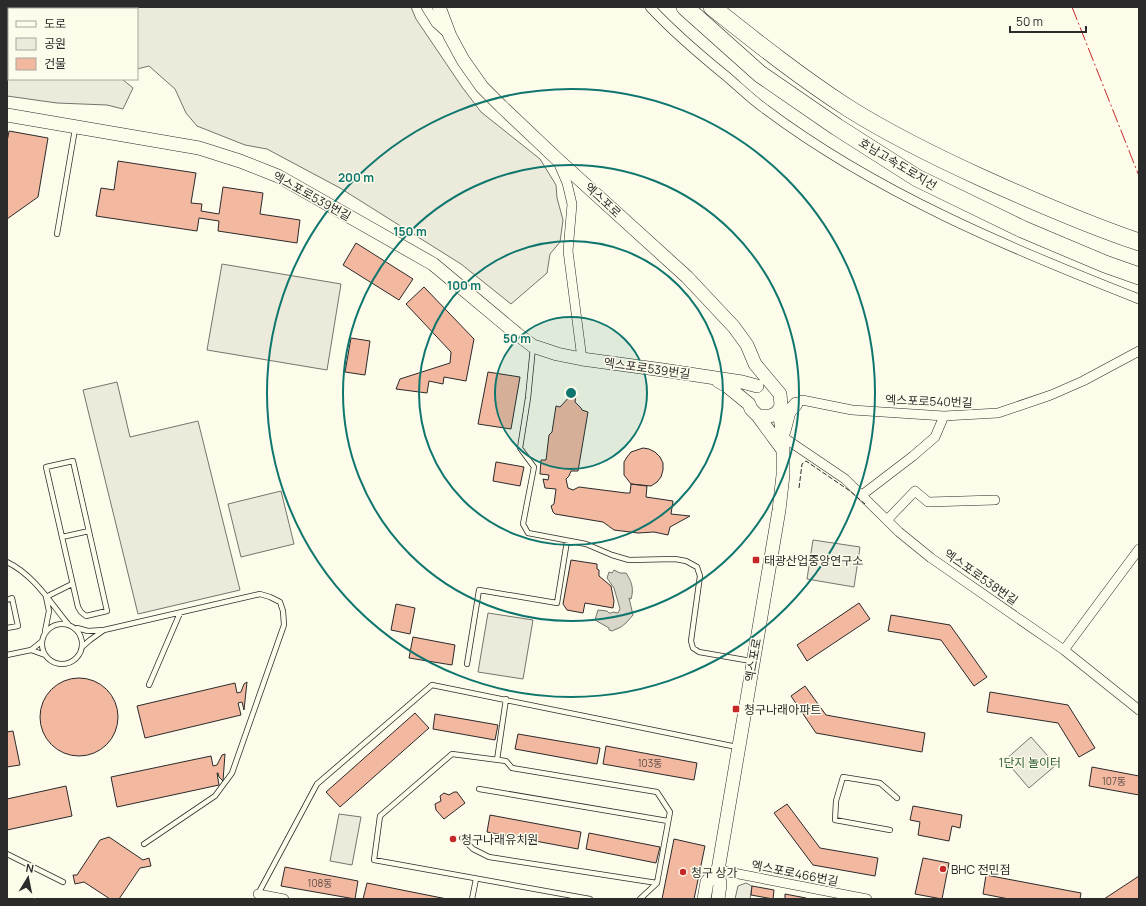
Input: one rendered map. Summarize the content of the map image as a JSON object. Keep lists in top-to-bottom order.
{
  "streets": {
    "highway": ["호남고속도로지선"],
    "main road": ["엑스포로539번길", "엑스포로"],
    "street": ["엑스포로540번길", "엑스포로538번길", "엑스포로466번길"]
  },
  "crossings": [
    ["엑스포로", "엑스포로538번길"],
    ["엑스포로", "엑스포로466번길"]
  ],
  "parks": ["1단지 놀이터"],
  "places": {
    "transit": ["태광산업중앙연구소", "청구나래아파트"],
    "other": ["청구나래유치원", "BHC 전민점", "청구 상가"]
  },
  "house_numbers": ["103동", "107동", "108동"],
  "legend": ["도로", "공원", "건물"],
  "scale_bar": "50 m",
  "north": "top",
  "rings": [
    "200 m",
    "150 m",
    "100 m",
    "50 m"
  ]
}
